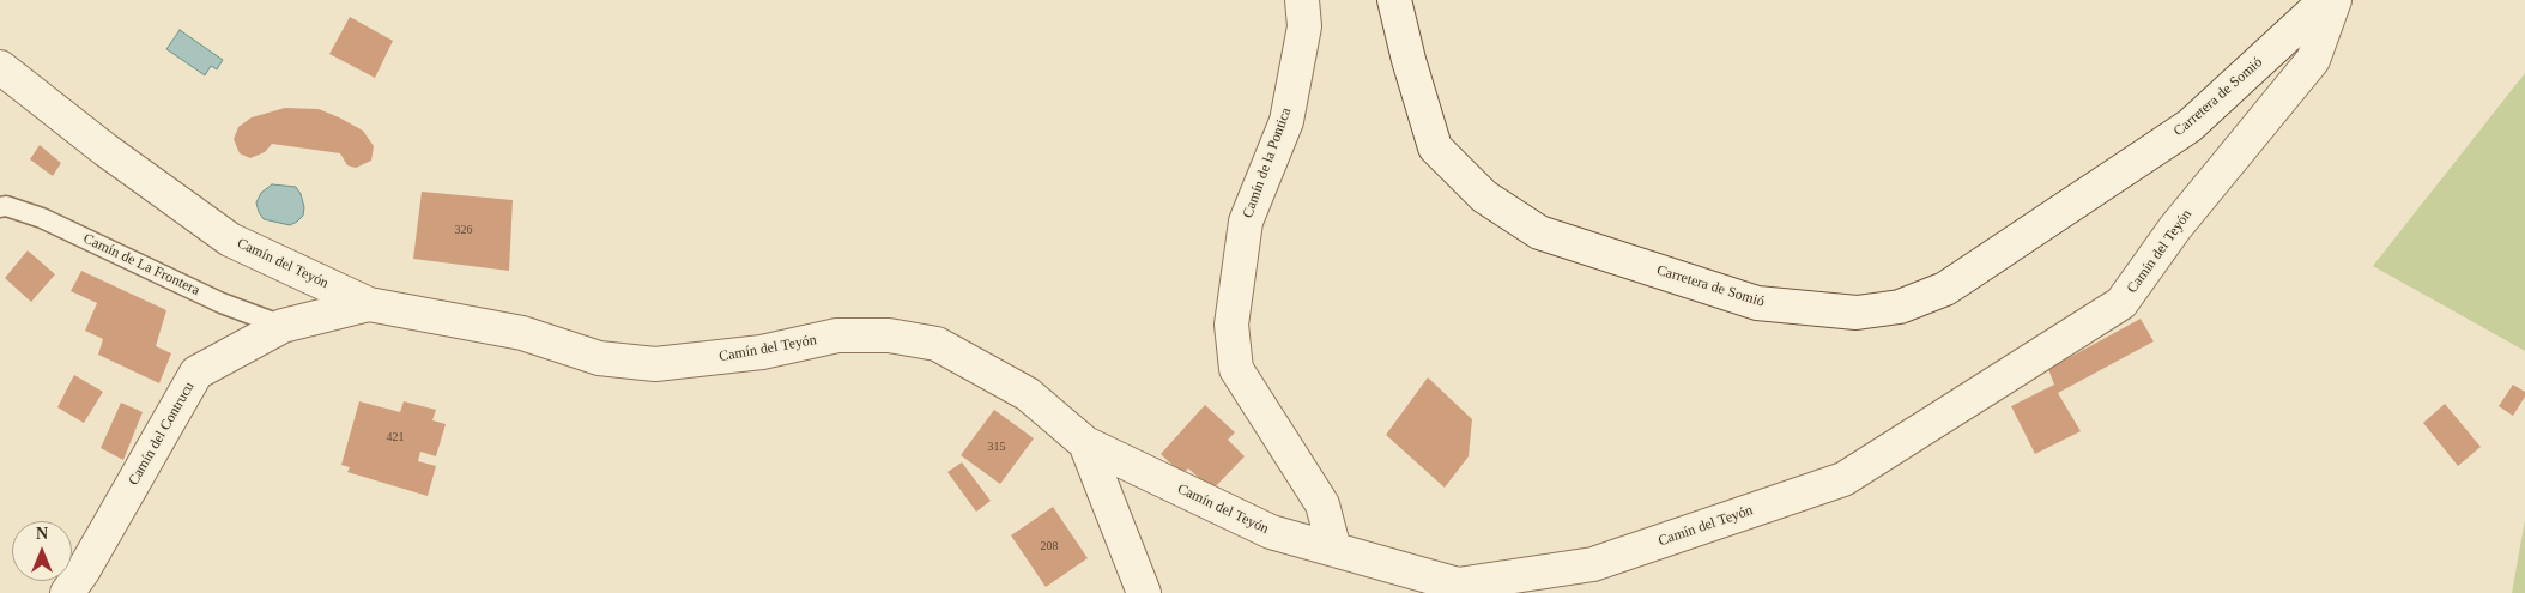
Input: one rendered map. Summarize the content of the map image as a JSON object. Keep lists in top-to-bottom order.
{
  "streets": {
    "street": [
      "Carretera de Somió",
      "Camín de la Pontica",
      "Camín del Teyón",
      "Camín del Contrucu"
    ],
    "lane": ["Camín de La Frontera"]
  },
  "crossings": [
    ["Camín de la Pontica", "Camín del Teyón"],
    ["Camín del Teyón", "Camín del Contrucu"],
    ["Camín de La Frontera", "Camín del Contrucu"]
  ],
  "house_numbers": [
    "326",
    "421",
    "315",
    "208"
  ],
  "north": "top"
}
